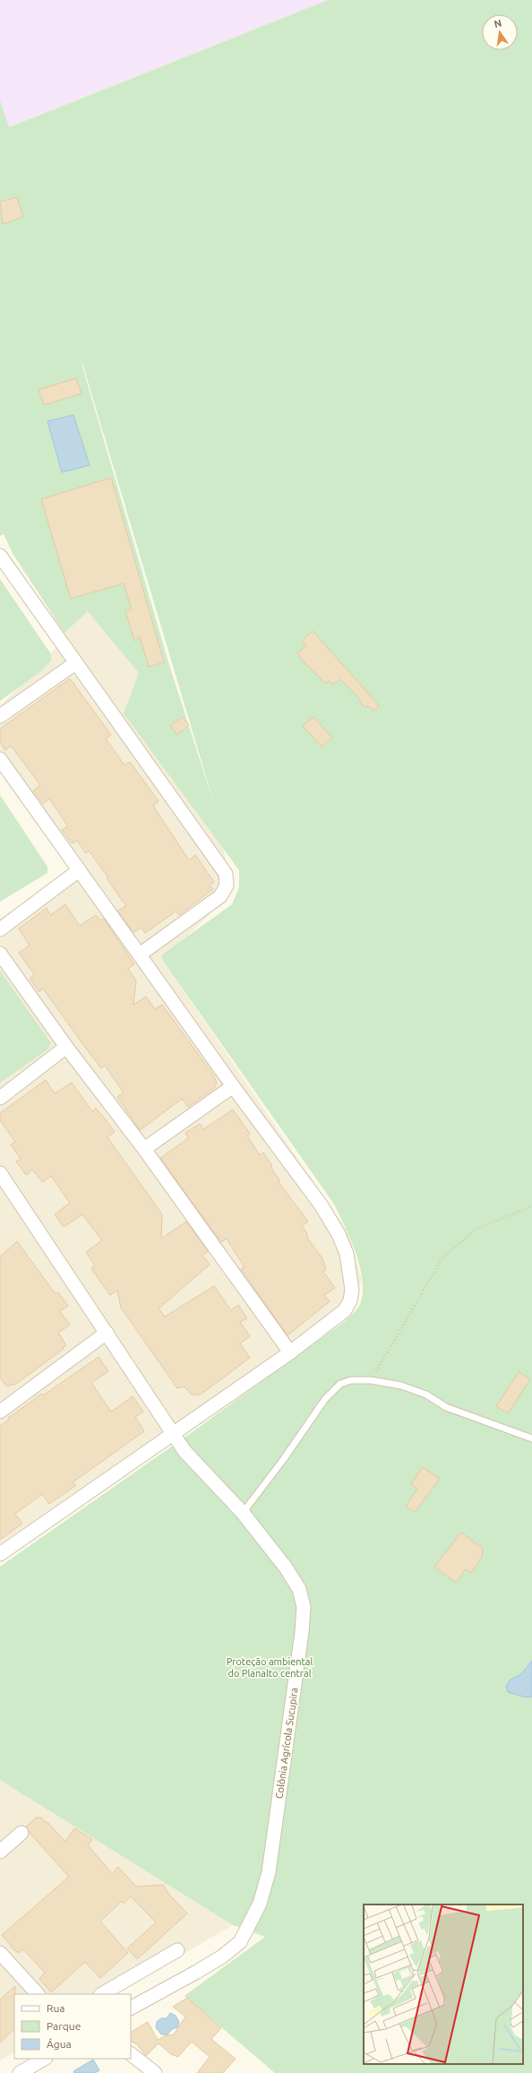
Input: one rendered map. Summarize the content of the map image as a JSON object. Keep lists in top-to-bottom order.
{
  "streets": {
    "street": ["Colônia Agrícola Sucupira"]
  },
  "parks": ["Proteção ambiental do Planalto central"],
  "legend": ["Rua", "Parque", "Água"],
  "north": "top"
}
